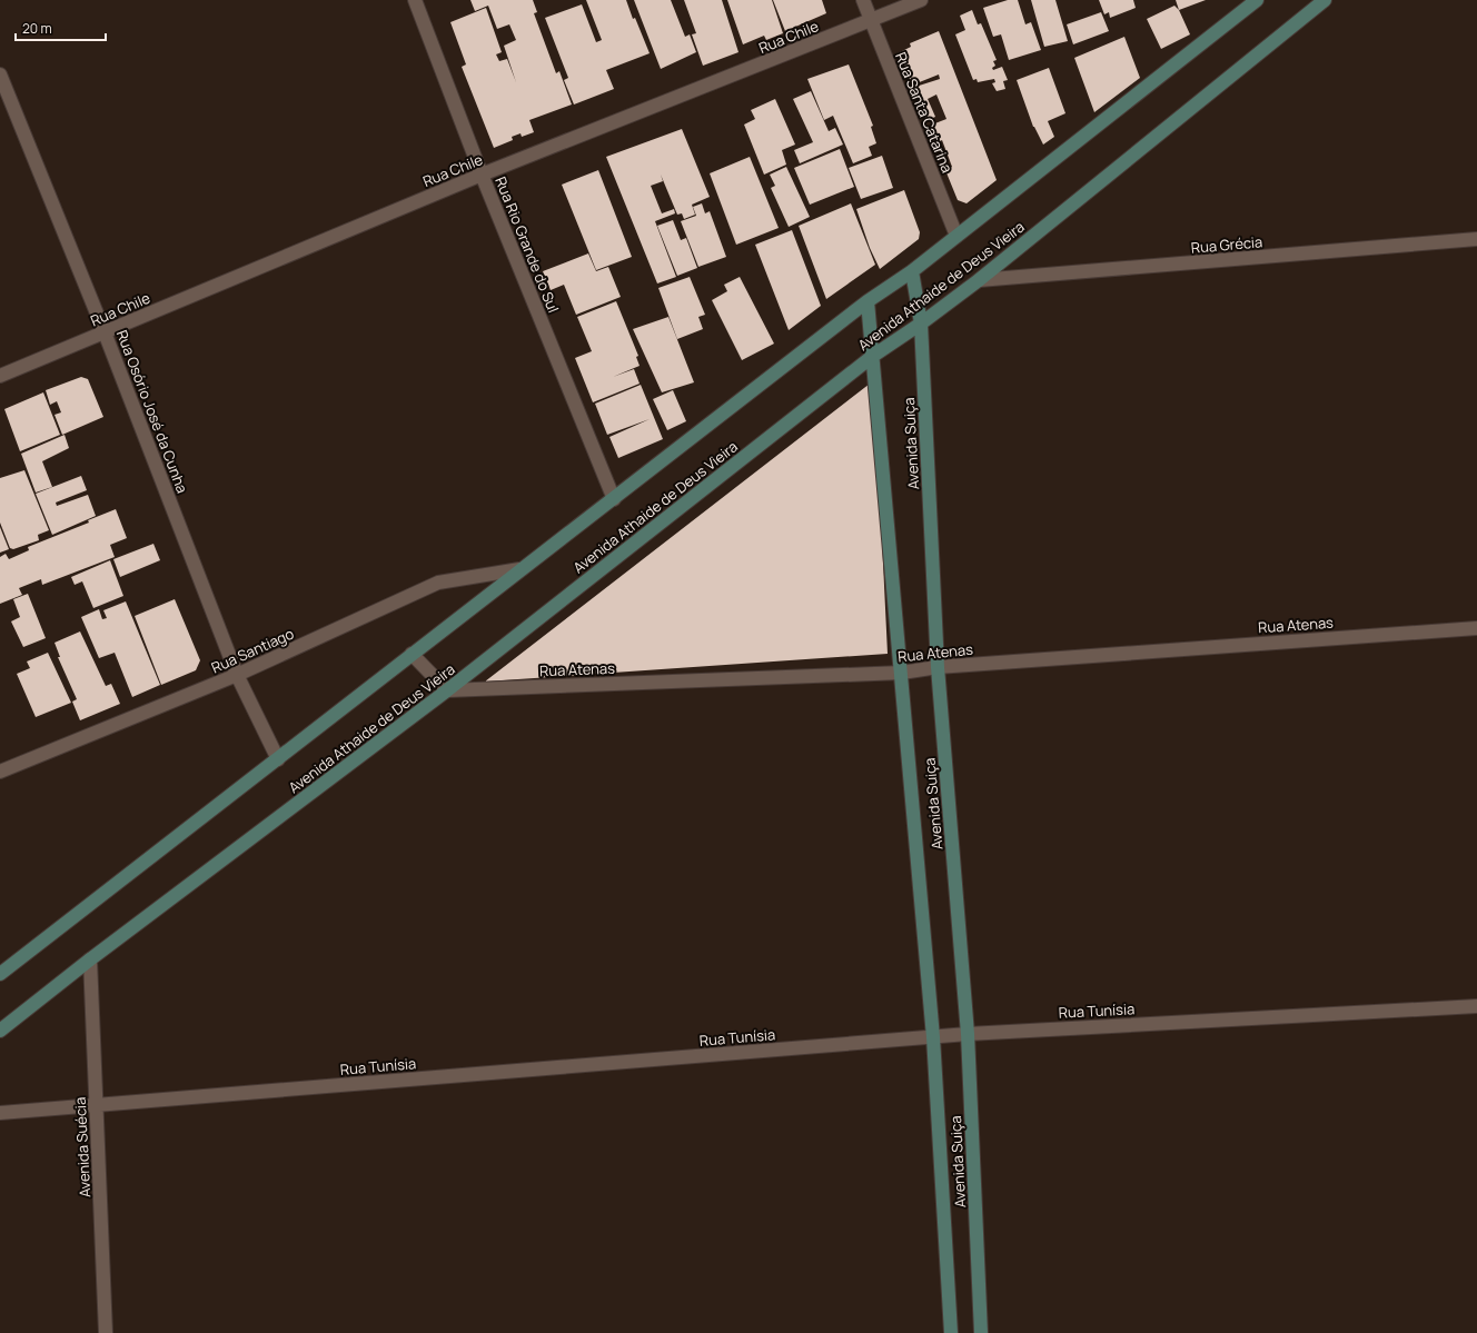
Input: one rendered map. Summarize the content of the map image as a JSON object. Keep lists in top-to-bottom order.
{
  "streets": {
    "street": [
      "Rua Chile",
      "Rua Santa Catarina",
      "Rua Rio Grande do Sul",
      "Rua Grécia",
      "Avenida Athaide de Deus Vieira",
      "Rua Osório José da Cunha",
      "Avenida Suiça",
      "Rua Atenas",
      "Rua Santiago",
      "Rua Tunísia",
      "Avenida Suécia"
    ]
  },
  "crossings": [
    ["Rua Chile", "Rua Santa Catarina"],
    ["Rua Chile", "Rua Rio Grande do Sul"],
    ["Rua Chile", "Rua Osório José da Cunha"],
    ["Rua Santa Catarina", "Avenida Athaide de Deus Vieira"],
    ["Rua Rio Grande do Sul", "Avenida Athaide de Deus Vieira"],
    ["Rua Grécia", "Avenida Athaide de Deus Vieira"],
    ["Avenida Athaide de Deus Vieira", "Rua Osório José da Cunha"],
    ["Avenida Athaide de Deus Vieira", "Avenida Suiça"],
    ["Avenida Athaide de Deus Vieira", "Rua Atenas"],
    ["Avenida Athaide de Deus Vieira", "Rua Santiago"],
    ["Avenida Athaide de Deus Vieira", "Avenida Suécia"],
    ["Rua Osório José da Cunha", "Rua Santiago"],
    ["Avenida Suiça", "Rua Atenas"],
    ["Avenida Suiça", "Rua Tunísia"],
    ["Rua Tunísia", "Avenida Suécia"]
  ],
  "scale_bar": "20 m"
}
